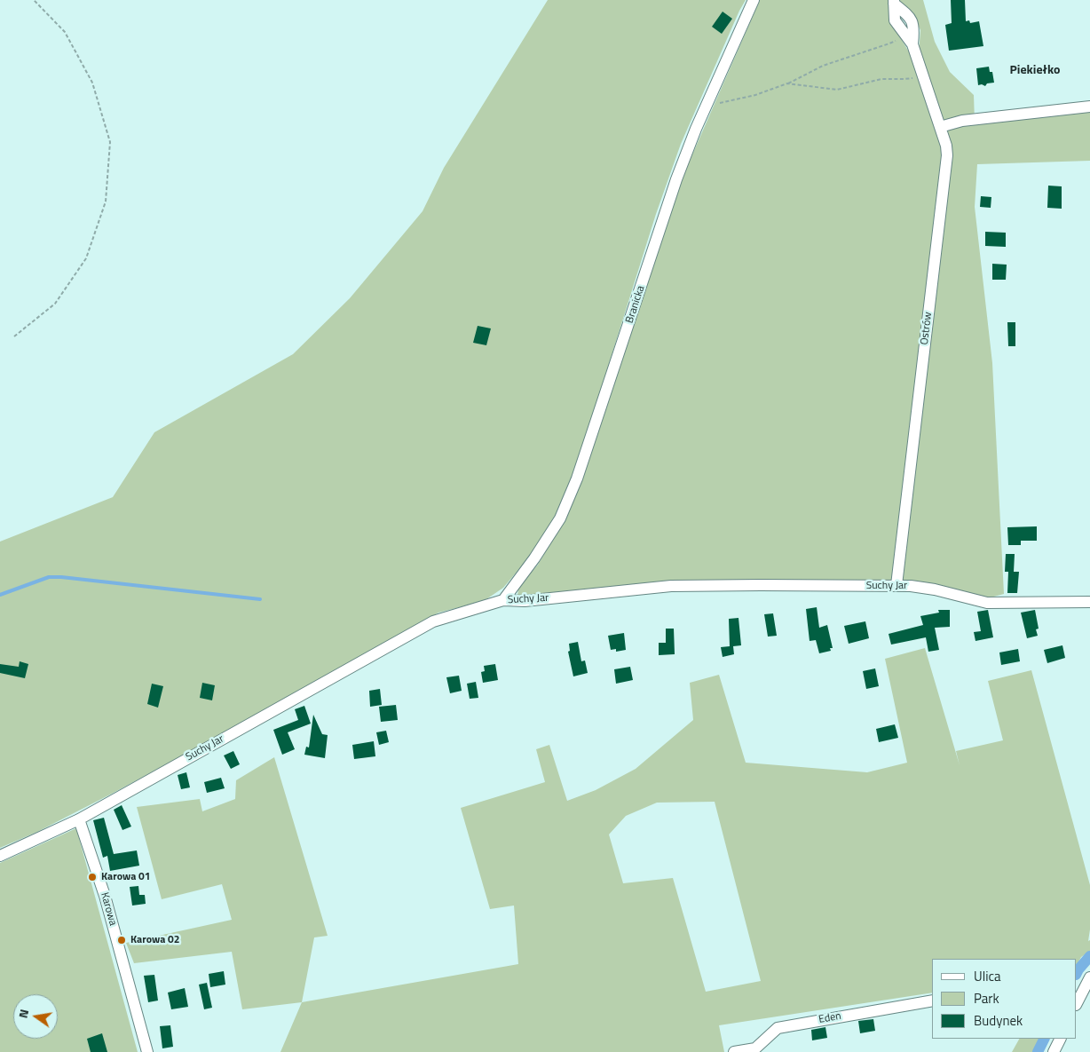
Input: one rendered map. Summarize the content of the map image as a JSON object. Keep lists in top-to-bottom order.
{
  "streets": {
    "street": [
      "Branicka",
      "Ostrów",
      "Suchy Jar",
      "Karowa",
      "Eden"
    ]
  },
  "crossings": [
    ["Branicka", "Suchy Jar"],
    ["Ostrów", "Suchy Jar"],
    ["Suchy Jar", "Karowa"]
  ],
  "districts": ["Piekiełko"],
  "places": ["Karowa 01", "Karowa 02"],
  "legend": ["Ulica", "Park", "Budynek"],
  "north": "left"
}
